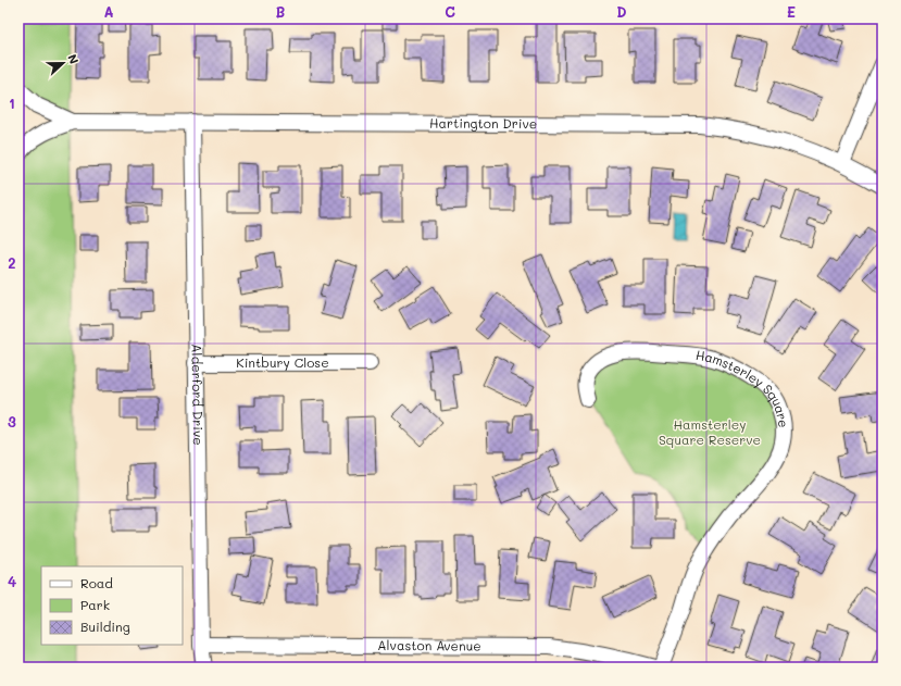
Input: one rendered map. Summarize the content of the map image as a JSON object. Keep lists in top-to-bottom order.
{
  "streets": {
    "street": [
      "Hartington Drive",
      "Kintbury Close",
      "Alderford Drive",
      "Hamsterley Square",
      "Alvaston Avenue"
    ]
  },
  "crossings": [
    ["Hartington Drive", "Alderford Drive"],
    ["Kintbury Close", "Alderford Drive"],
    ["Alderford Drive", "Alvaston Avenue"]
  ],
  "parks": ["Hamsterley Square Reserve"],
  "legend": ["Road", "Park", "Building"],
  "north": "right",
  "grid": {
    "columns": [
      "A",
      "B",
      "C",
      "D",
      "E"
    ],
    "rows": [
      "1",
      "2",
      "3",
      "4"
    ]
  }
}
